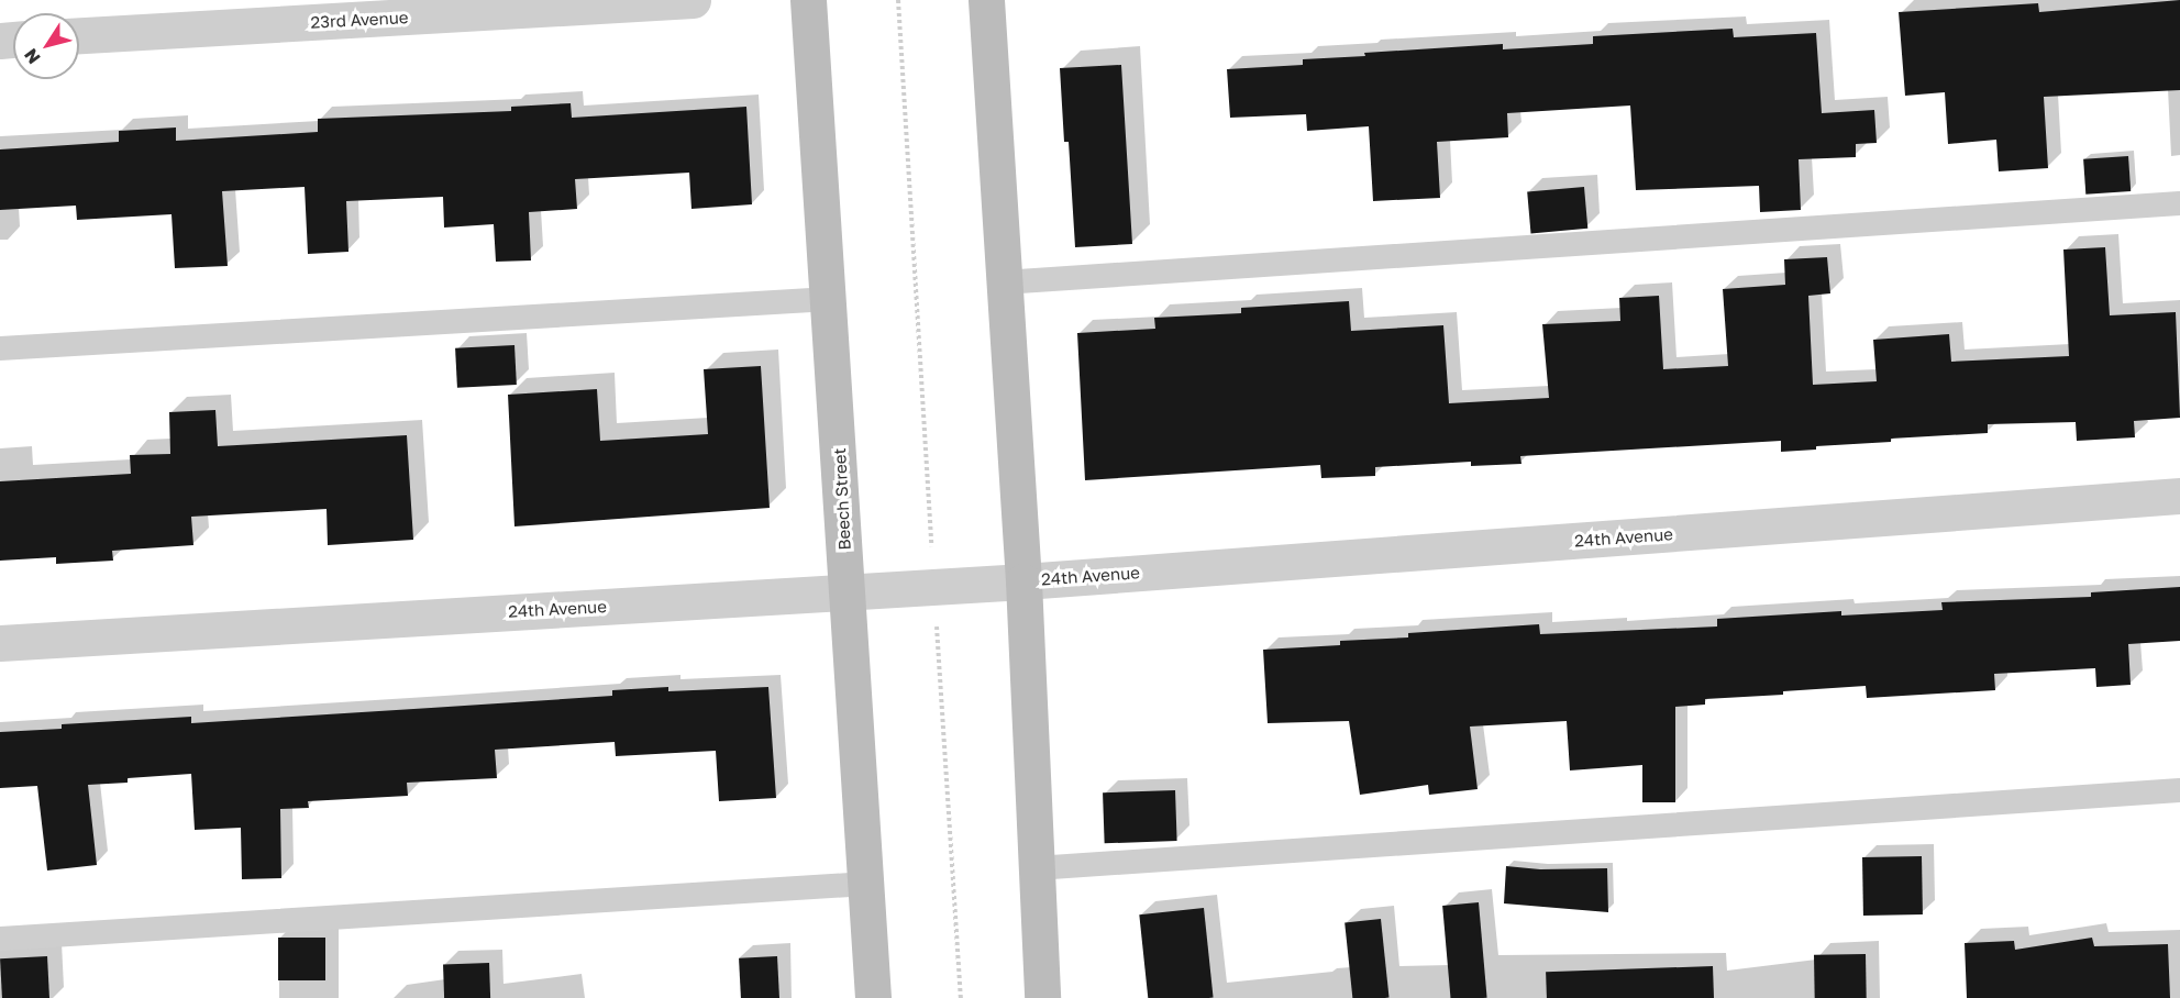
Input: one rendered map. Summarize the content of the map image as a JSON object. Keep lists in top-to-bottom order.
{
  "streets": {
    "street": ["23rd Avenue", "Beech Street", "24th Avenue"]
  },
  "crossings": [
    ["Beech Street", "24th Avenue"]
  ],
  "north": "bottom left"
}
